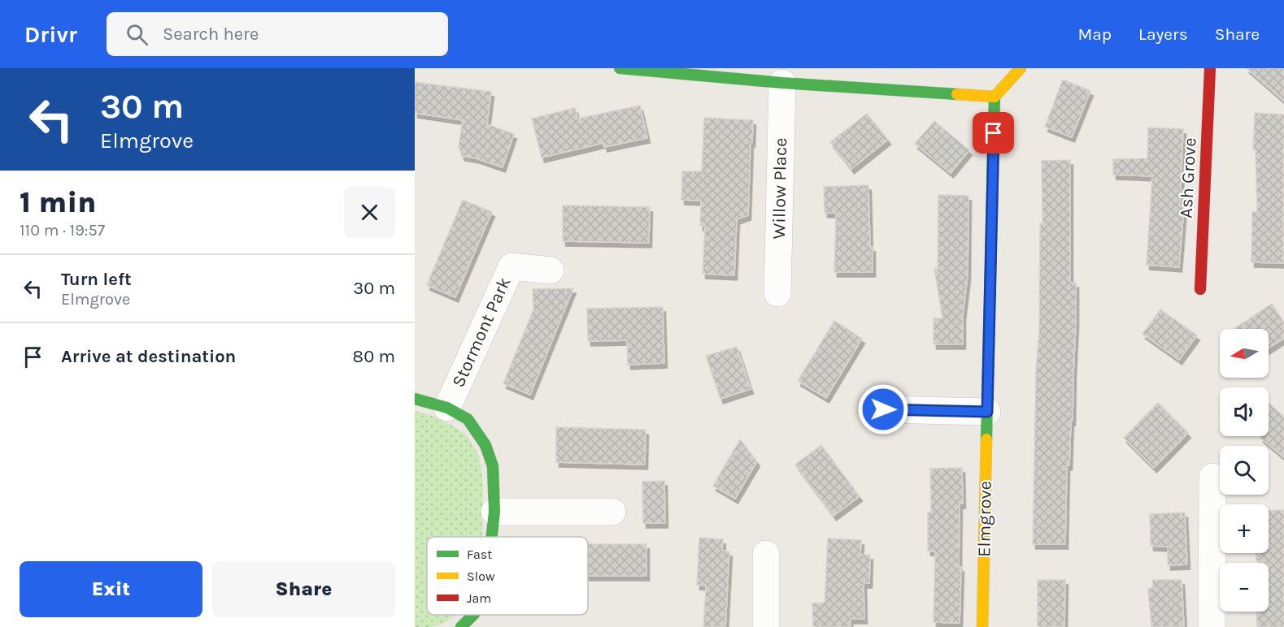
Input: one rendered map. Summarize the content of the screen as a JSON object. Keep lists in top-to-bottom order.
{
  "streets": {
    "street": [
      "Ash Grove",
      "Willow Place",
      "Stormont Park",
      "Elmgrove"
    ]
  },
  "legend": ["Fast", "Slow", "Jam"],
  "north": "left",
  "page": {
    "header": "Drivr",
    "search": "Search here",
    "nav": ["Map", "Layers", "Share"],
    "turn": ["30 m", "Elmgrove"],
    "heading": ["1 min", "110 m · 19:57"],
    "list": [
      {
        "name": "Turn left",
        "note": "Elmgrove",
        "value": "30 m"
      },
      {
        "name": "Arrive at destination",
        "value": "80 m"
      }
    ],
    "map_buttons": ["+", "−"],
    "buttons": ["Exit", "Share"]
  }
}
